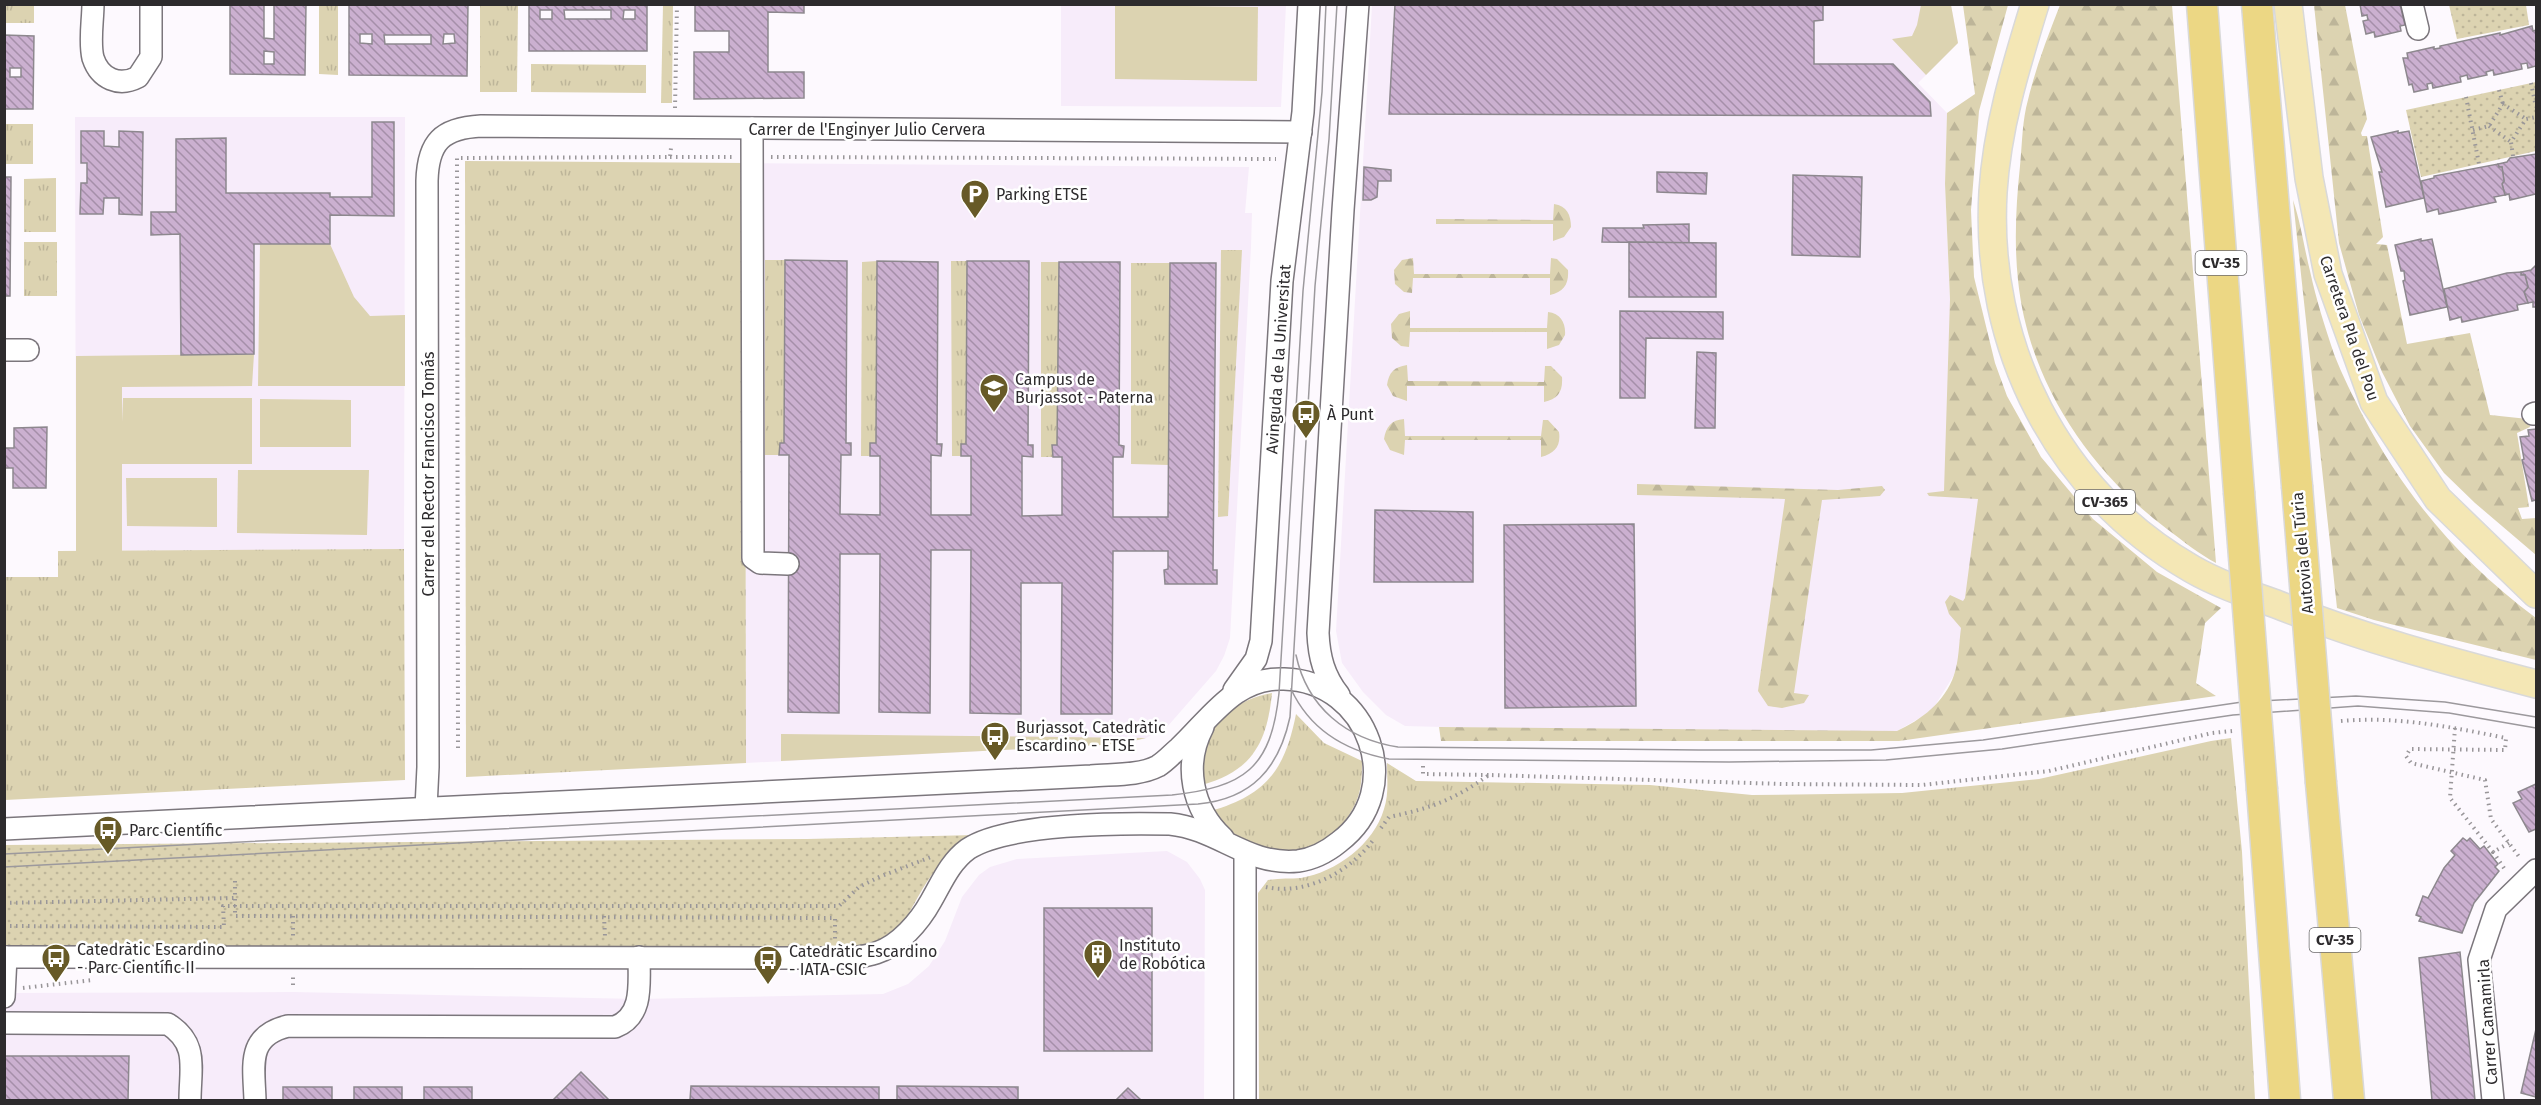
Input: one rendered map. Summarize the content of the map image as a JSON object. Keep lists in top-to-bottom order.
{
  "streets": {
    "highway": ["CV-35", "Autovia del Túria"],
    "main road": ["Carretera Pla del Pou", "CV-365"],
    "street": [
      "Carrer de l'Enginyer Julio Cervera",
      "Avinguda de la Universitat",
      "Carrer del Rector Francisco Tomás",
      "Carrer Camamirla"
    ]
  },
  "crossings": [
    ["Carrer de l'Enginyer Julio Cervera", "Avinguda de la Universitat"],
    ["Carrer de l'Enginyer Julio Cervera", "Carrer del Rector Francisco Tomás"]
  ],
  "places": {
    "parking": ["Parking ETSE"],
    "school or university": ["Campus de Burjassot - Paterna"],
    "bus stop": [
      "À Punt",
      "Burjassot, Catedràtic Escardino - ETSE",
      "Parc Científic",
      "Catedràtic Escardino - Parc Científic II",
      "Catedràtic Escardino - IATA-CSIC"
    ],
    "building": ["Instituto de Robótica"]
  }
}
